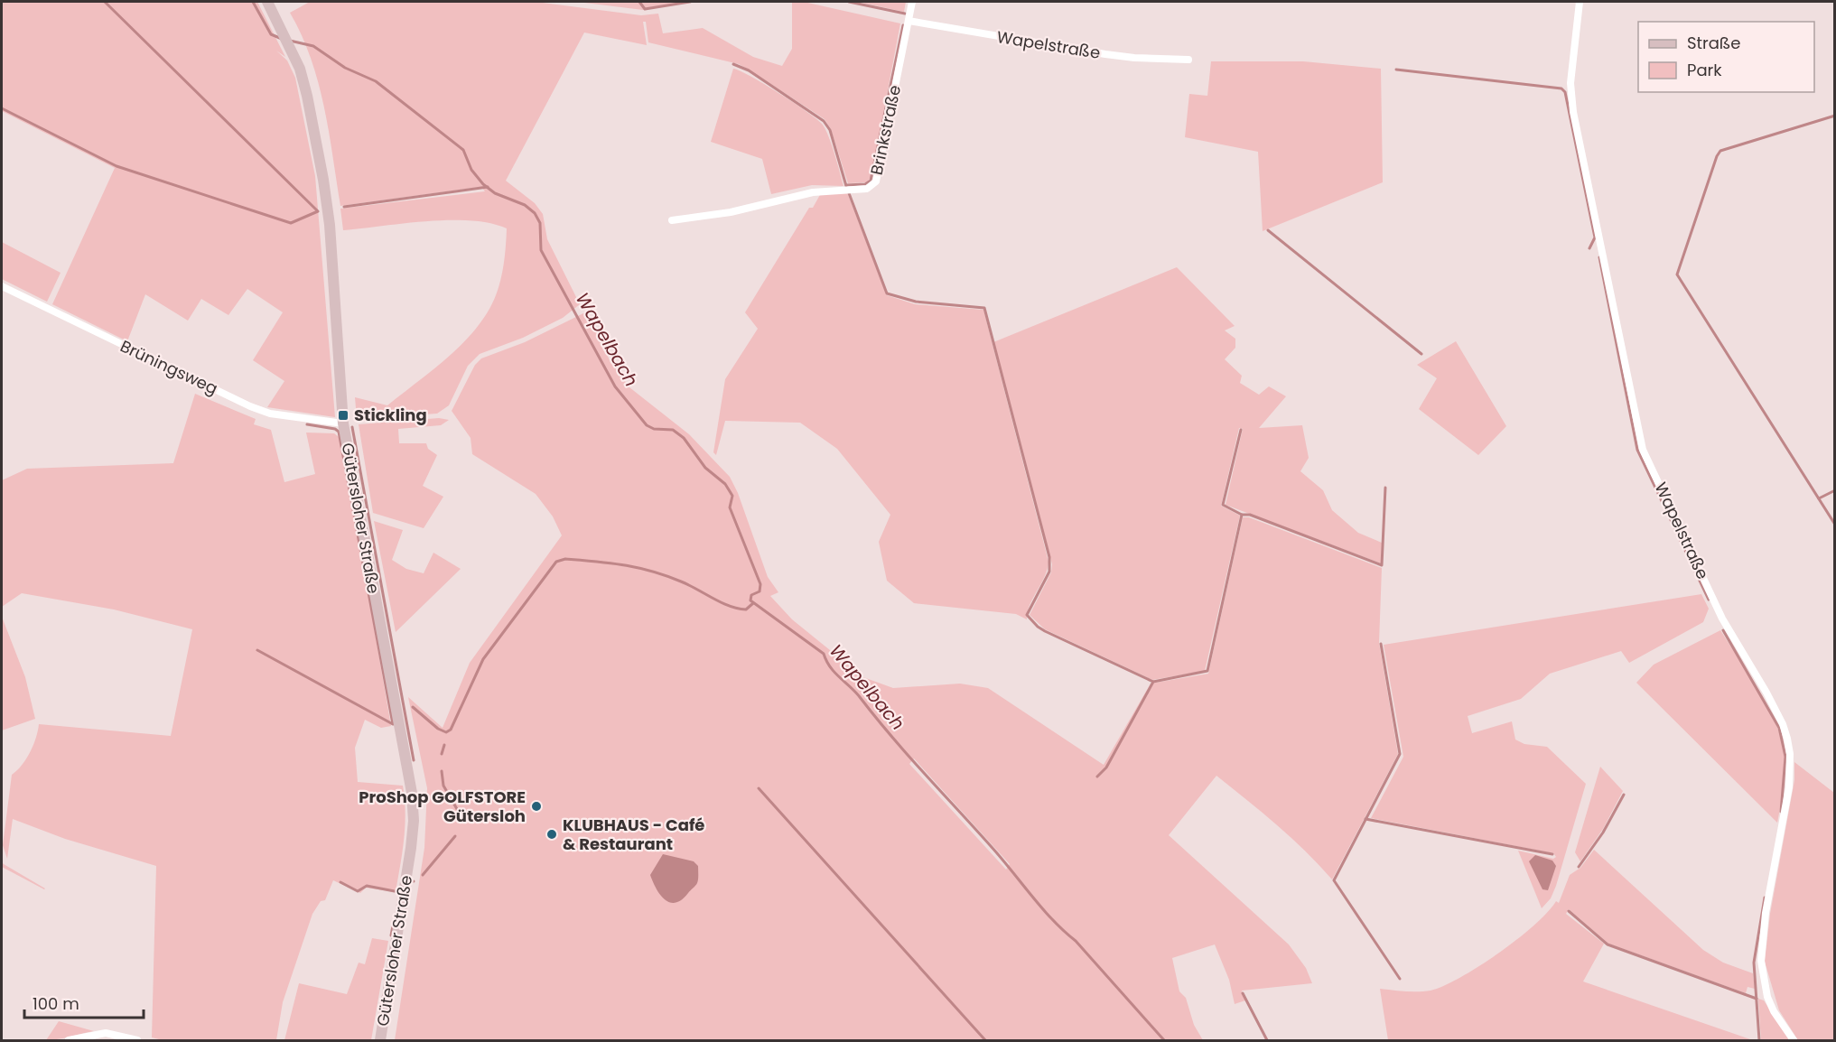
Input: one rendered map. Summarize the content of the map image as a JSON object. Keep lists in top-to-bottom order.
{
  "streets": {
    "main road": ["Gütersloher Straße"],
    "street": ["Wapelstraße", "Brinkstraße", "Brüningsweg"]
  },
  "crossings": [
    ["Wapelstraße", "Brinkstraße"],
    ["Brüningsweg", "Gütersloher Straße"]
  ],
  "water": ["Wapelbach"],
  "places": {
    "transit": ["Stickling"],
    "other": ["ProShop GOLFSTORE Gütersloh", "KLUBHAUS - Café & Restaurant"]
  },
  "legend": ["Straße", "Park"],
  "scale_bar": "100 m"
}
